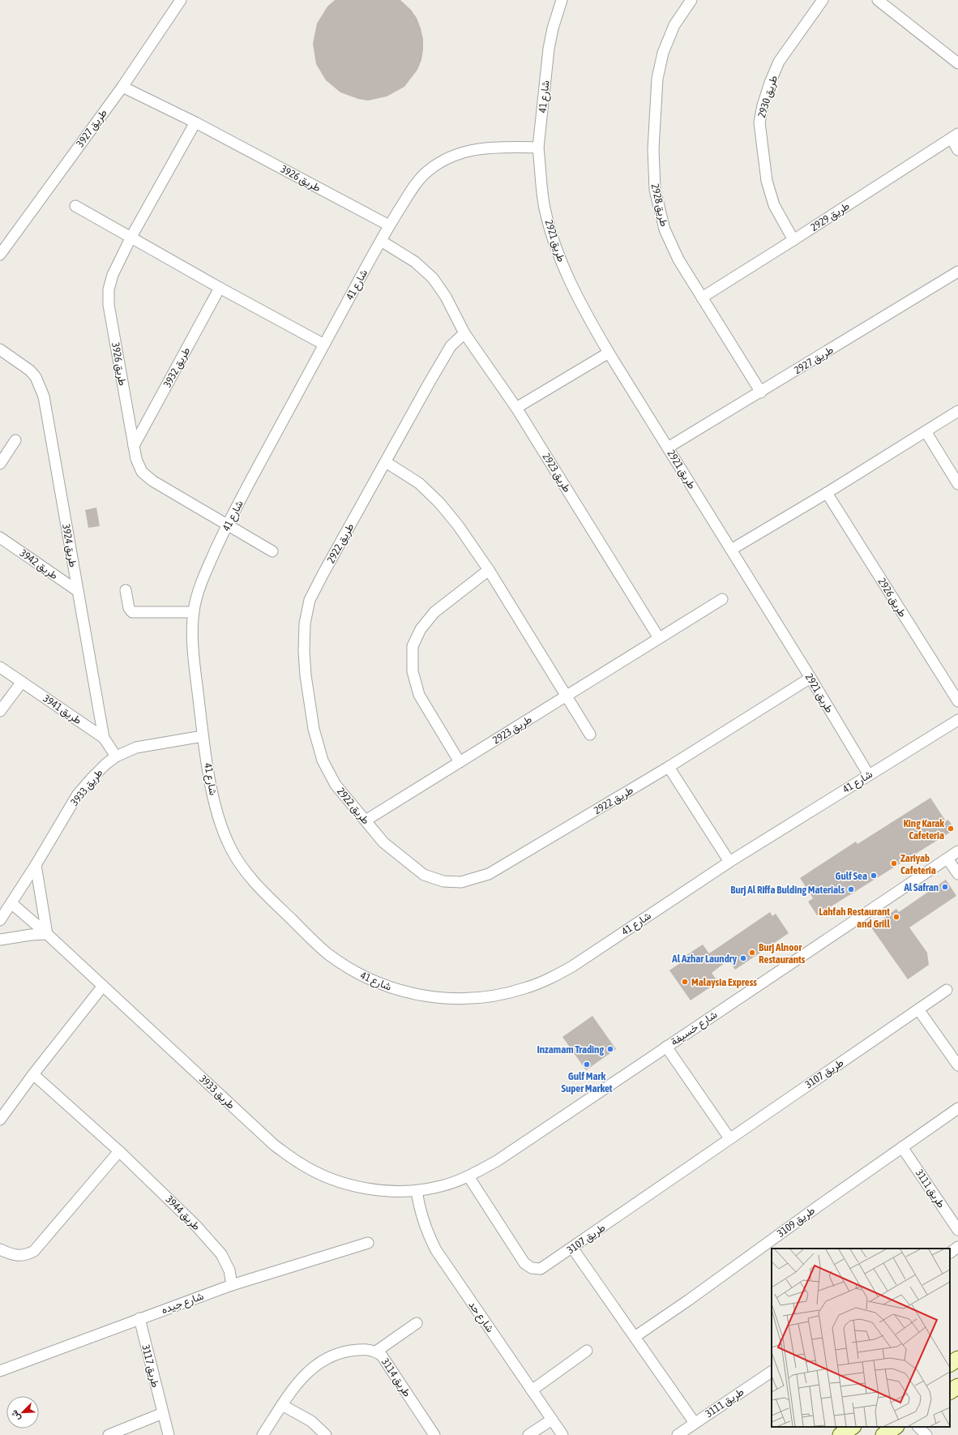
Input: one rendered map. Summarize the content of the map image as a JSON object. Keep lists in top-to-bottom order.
{
  "streets": {
    "street": [
      "شارع 41",
      "طريق 2930",
      "طريق 3927",
      "طريق 3926",
      "طريق 2928",
      "طريق 2929",
      "طريق 2921",
      "طريق 2927",
      "طريق 3932",
      "طريق 2923",
      "طريق 2922",
      "طريق 3924",
      "طريق 3942",
      "طريق 2926",
      "طريق 3941",
      "طريق 3933",
      "شارع خسيفة",
      "طريق 3107",
      "طريق 3111",
      "طريق 3944",
      "طريق 3109",
      "شارع جيده",
      "شارع حد",
      "طريق 3117",
      "طريق 3114"
    ]
  },
  "crossings": [
    ["شارع 41", "طريق 3926"],
    ["شارع 41", "طريق 2921"],
    ["شارع 41", "طريق 2923"],
    ["شارع 41", "طريق 3933"],
    ["طريق 2930", "طريق 2929"],
    ["طريق 3927", "طريق 3926"],
    ["طريق 3926", "طريق 3932"],
    ["طريق 2928", "طريق 2929"],
    ["طريق 2928", "طريق 2927"],
    ["طريق 2921", "طريق 2927"],
    ["طريق 2921", "طريق 2922"],
    ["طريق 2923", "طريق 2922"],
    ["طريق 3924", "طريق 3942"],
    ["طريق 3924", "طريق 3941"],
    ["طريق 3924", "طريق 3933"],
    ["طريق 3933", "شارع خسيفة"],
    ["طريق 3933", "شارع حد"],
    ["شارع خسيفة", "طريق 3107"],
    ["شارع خسيفة", "شارع حد"],
    ["طريق 3111", "طريق 3109"],
    ["طريق 3944", "شارع جيده"],
    ["شارع جيده", "طريق 3117"]
  ],
  "places": [
    "King Karak Cafeteria",
    "Zariyab Cafeteria",
    "Gulf Sea",
    "Al Safran",
    "Burj Al Riffa Bulding Materials",
    "Lahfah Restaurant and Grill",
    "Burj Alnoor Restaurants",
    "Al Azhar Laundry",
    "Malaysia Express",
    "Inzamam Trading",
    "Gulf Mark Super Market"
  ],
  "north": "bottom left"
}
